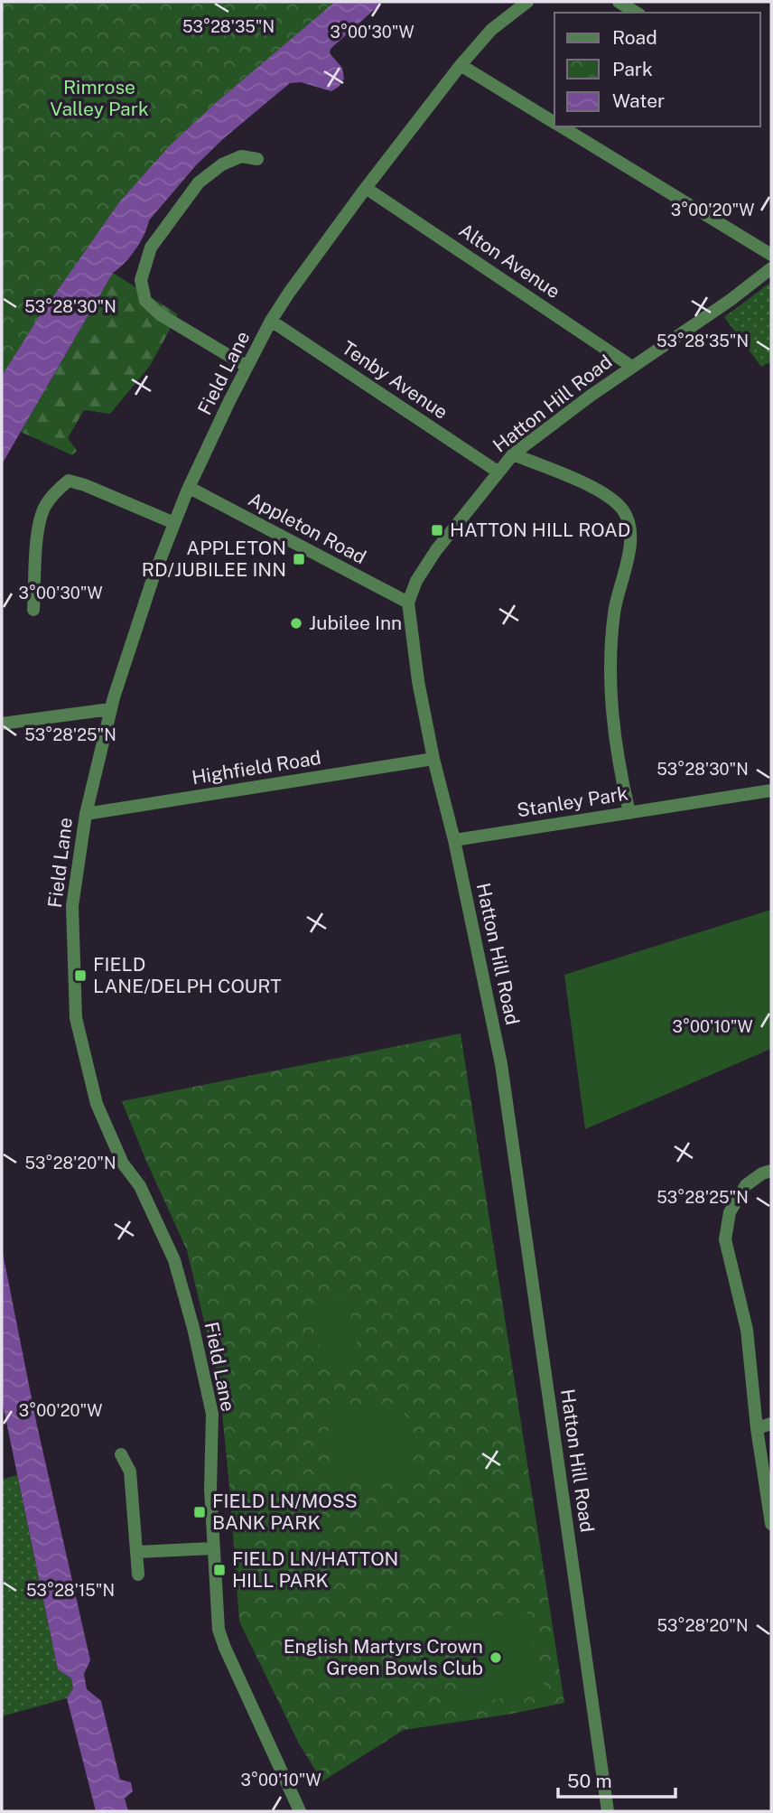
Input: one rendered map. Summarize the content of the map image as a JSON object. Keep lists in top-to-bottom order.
{
  "streets": {
    "street": [
      "Alton Avenue",
      "Field Lane",
      "Tenby Avenue",
      "Hatton Hill Road",
      "Appleton Road",
      "Highfield Road",
      "Stanley Park"
    ]
  },
  "crossings": [
    ["Alton Avenue", "Field Lane"],
    ["Alton Avenue", "Hatton Hill Road"],
    ["Field Lane", "Tenby Avenue"],
    ["Field Lane", "Appleton Road"],
    ["Field Lane", "Highfield Road"],
    ["Tenby Avenue", "Hatton Hill Road"],
    ["Hatton Hill Road", "Appleton Road"],
    ["Hatton Hill Road", "Highfield Road"],
    ["Hatton Hill Road", "Stanley Park"]
  ],
  "parks": ["Rimrose Valley Park"],
  "places": {
    "transit": [
      "HATTON HILL ROAD",
      "APPLETON RD/JUBILEE INN",
      "FIELD LANE/DELPH COURT",
      "FIELD LN/MOSS BANK PARK",
      "FIELD LN/HATTON HILL PARK"
    ],
    "other": ["Jubilee Inn", "English Martyrs Crown Green Bowls Club"]
  },
  "legend": ["Road", "Park", "Water"],
  "scale_bar": "50 m",
  "coordinates": [
    "53°28'35\"N",
    "3°00'30\"W",
    "3°00'20\"W",
    "53°28'30\"N",
    "53°28'25\"N",
    "3°00'10\"W",
    "53°28'20\"N",
    "53°28'15\"N"
  ]
}
